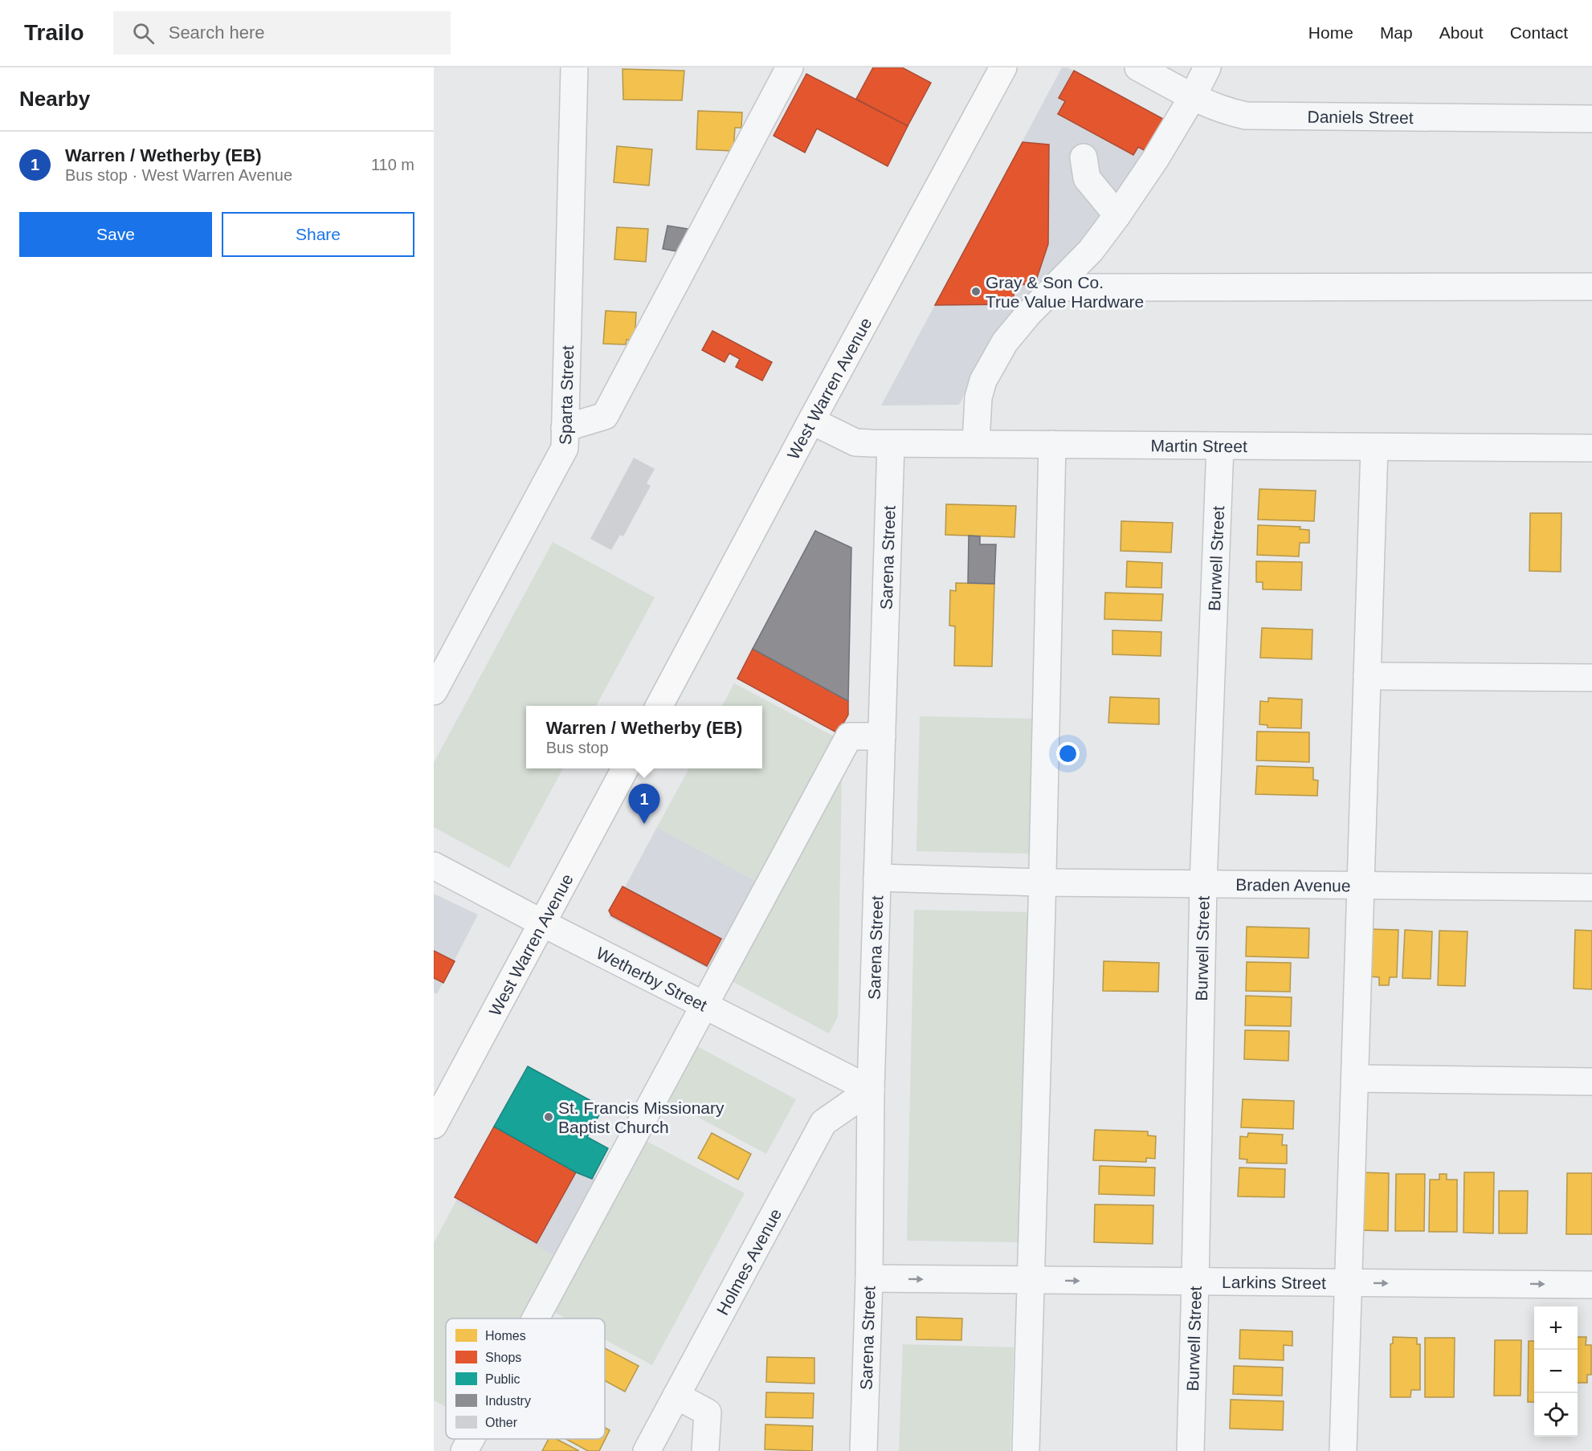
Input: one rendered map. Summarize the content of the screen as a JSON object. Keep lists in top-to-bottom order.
{
  "streets": {
    "main road": ["West Warren Avenue"],
    "street": [
      "Daniels Street",
      "Sparta Street",
      "Martin Street",
      "Sarena Street",
      "Burwell Street",
      "Braden Avenue",
      "Wetherby Street",
      "Holmes Avenue",
      "Larkins Street"
    ]
  },
  "crossings": [
    ["West Warren Avenue", "Martin Street"],
    ["West Warren Avenue", "Wetherby Street"],
    ["Martin Street", "Sarena Street"],
    ["Martin Street", "Burwell Street"],
    ["Sarena Street", "Braden Avenue"],
    ["Sarena Street", "Wetherby Street"],
    ["Sarena Street", "Holmes Avenue"],
    ["Sarena Street", "Larkins Street"],
    ["Burwell Street", "Braden Avenue"],
    ["Burwell Street", "Larkins Street"],
    ["Wetherby Street", "Holmes Avenue"]
  ],
  "places": ["Gray & Son Co. True Value Hardware", "St. Francis Missionary Baptist Church"],
  "legend": [
    "Homes",
    "Shops",
    "Public",
    "Industry",
    "Other"
  ],
  "page": {
    "header": "Trailo",
    "search": "Search here",
    "nav": [
      "Home",
      "Map",
      "About",
      "Contact"
    ],
    "heading": "Nearby",
    "list": [
      {
        "mark": "1",
        "name": "Warren / Wetherby (EB)",
        "note": "Bus stop · West Warren Avenue",
        "value": "110 m"
      }
    ],
    "buttons": ["Save", "Share"],
    "popup": ["Warren / Wetherby (EB)", "Bus stop"],
    "pins": "1",
    "map_buttons": ["+", "−"]
  }
}
